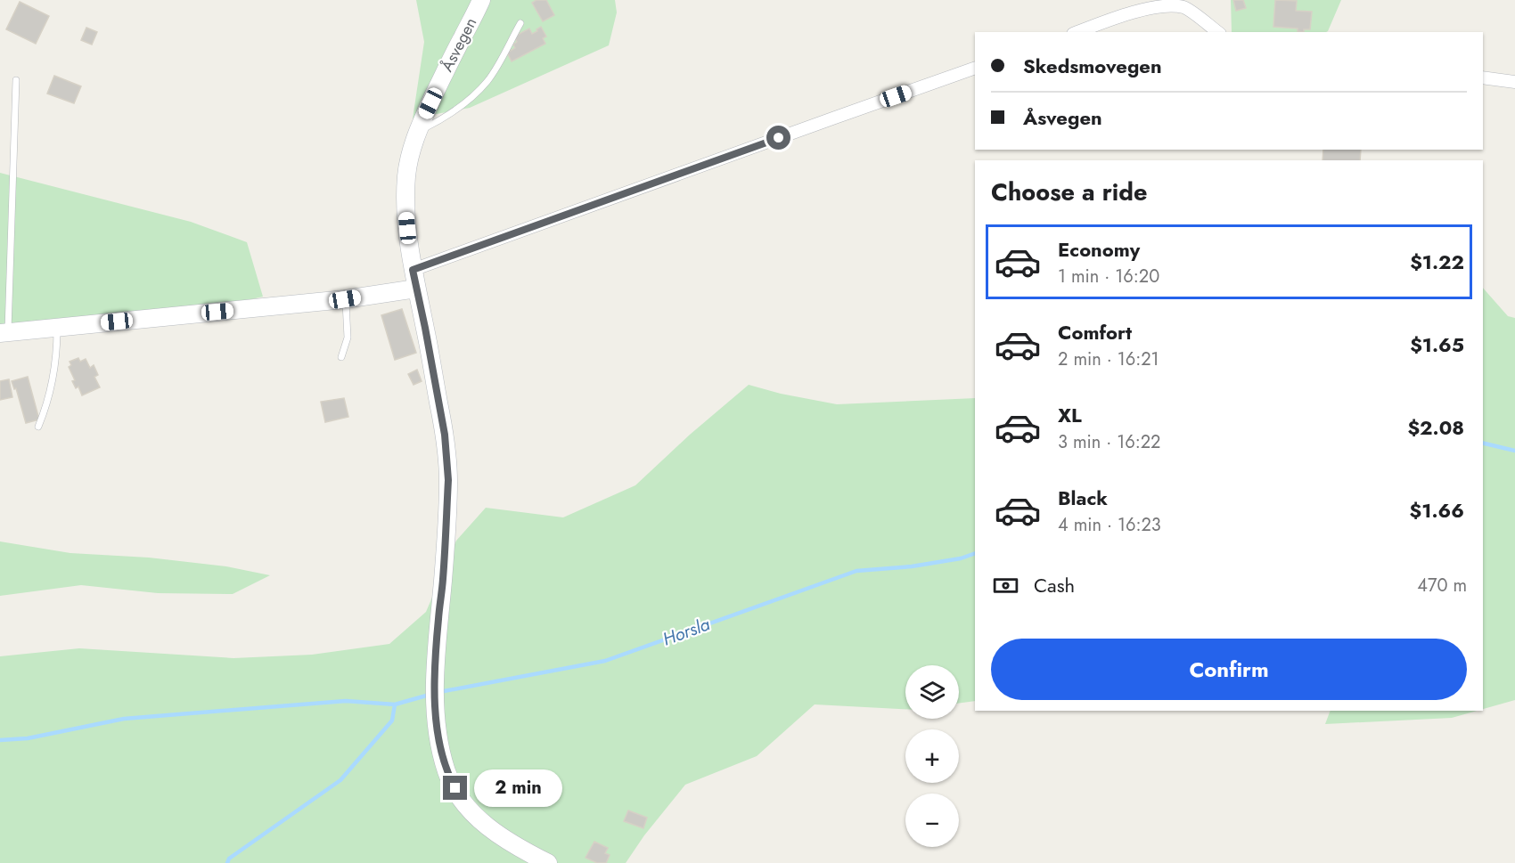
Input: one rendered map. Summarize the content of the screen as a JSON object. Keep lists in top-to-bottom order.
{
  "streets": {
    "main road": ["Åsvegen"]
  },
  "water": ["Horsla"],
  "page": {
    "banner": ["Skedsmovegen", "Åsvegen"],
    "heading": "Choose a ride",
    "list": [
      {
        "name": "Economy",
        "note": "1 min · 16:20",
        "value": "$1.22"
      },
      {
        "name": "Comfort",
        "note": "2 min · 16:21",
        "value": "$1.65"
      },
      {
        "name": "XL",
        "note": "3 min · 16:22",
        "value": "$2.08"
      },
      {
        "name": "Black",
        "note": "4 min · 16:23",
        "value": "$1.66"
      }
    ],
    "pay": ["Cash", "470 m"],
    "buttons": "Confirm",
    "map_buttons": ["+", "−"],
    "bubble": "2 min"
  }
}
